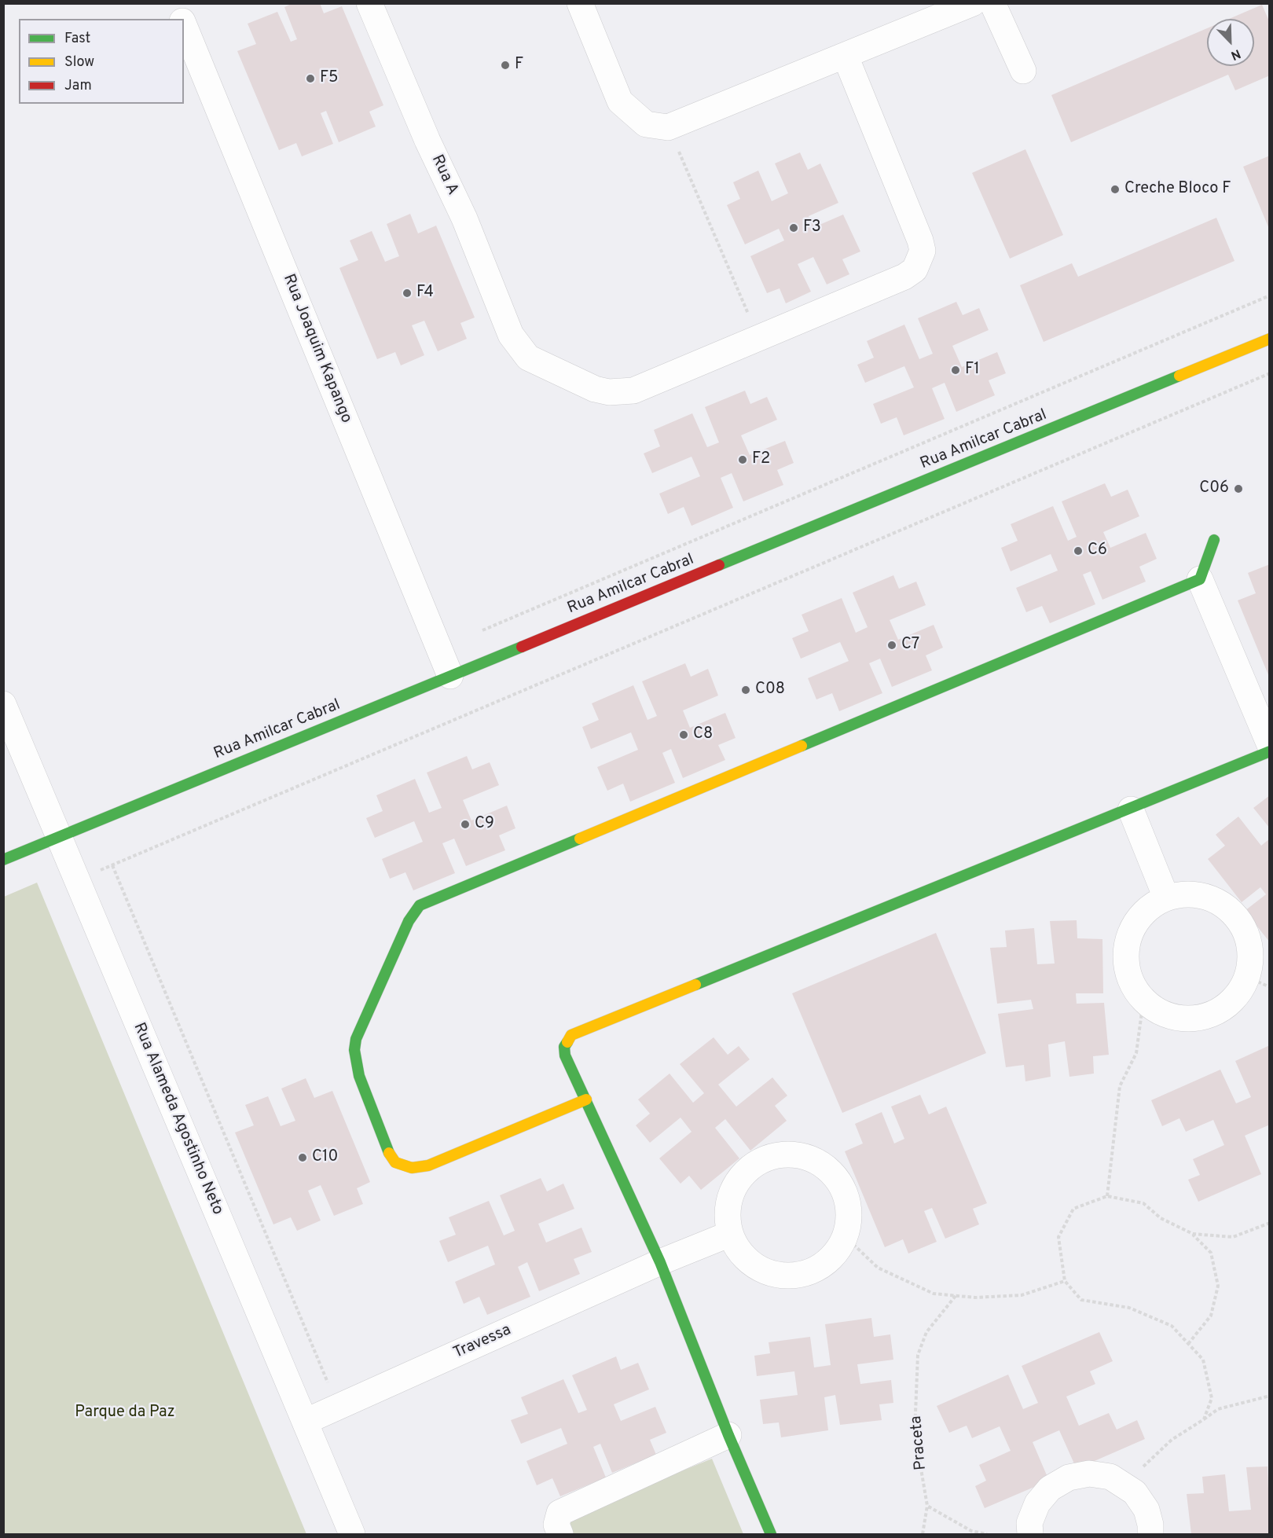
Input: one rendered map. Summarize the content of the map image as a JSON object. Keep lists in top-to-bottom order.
{
  "streets": {
    "street": [
      "Rua A",
      "Rua Joaquim Kapango",
      "Rua Amilcar Cabral",
      "Rua Alameda Agostinho Neto",
      "Travessa"
    ],
    "path": ["Praceta"]
  },
  "crossings": [
    ["Rua Joaquim Kapango", "Rua Amilcar Cabral"],
    ["Rua Amilcar Cabral", "Rua Alameda Agostinho Neto"],
    ["Rua Alameda Agostinho Neto", "Travessa"]
  ],
  "parks": ["Parque da Paz"],
  "places": [
    "F",
    "F5",
    "Creche Bloco F",
    "F3",
    "F4",
    "F1",
    "F2",
    "C06",
    "C6",
    "C7",
    "C08",
    "C8",
    "C9",
    "C10"
  ],
  "legend": ["Fast", "Slow", "Jam"],
  "north": "bottom right"
}
